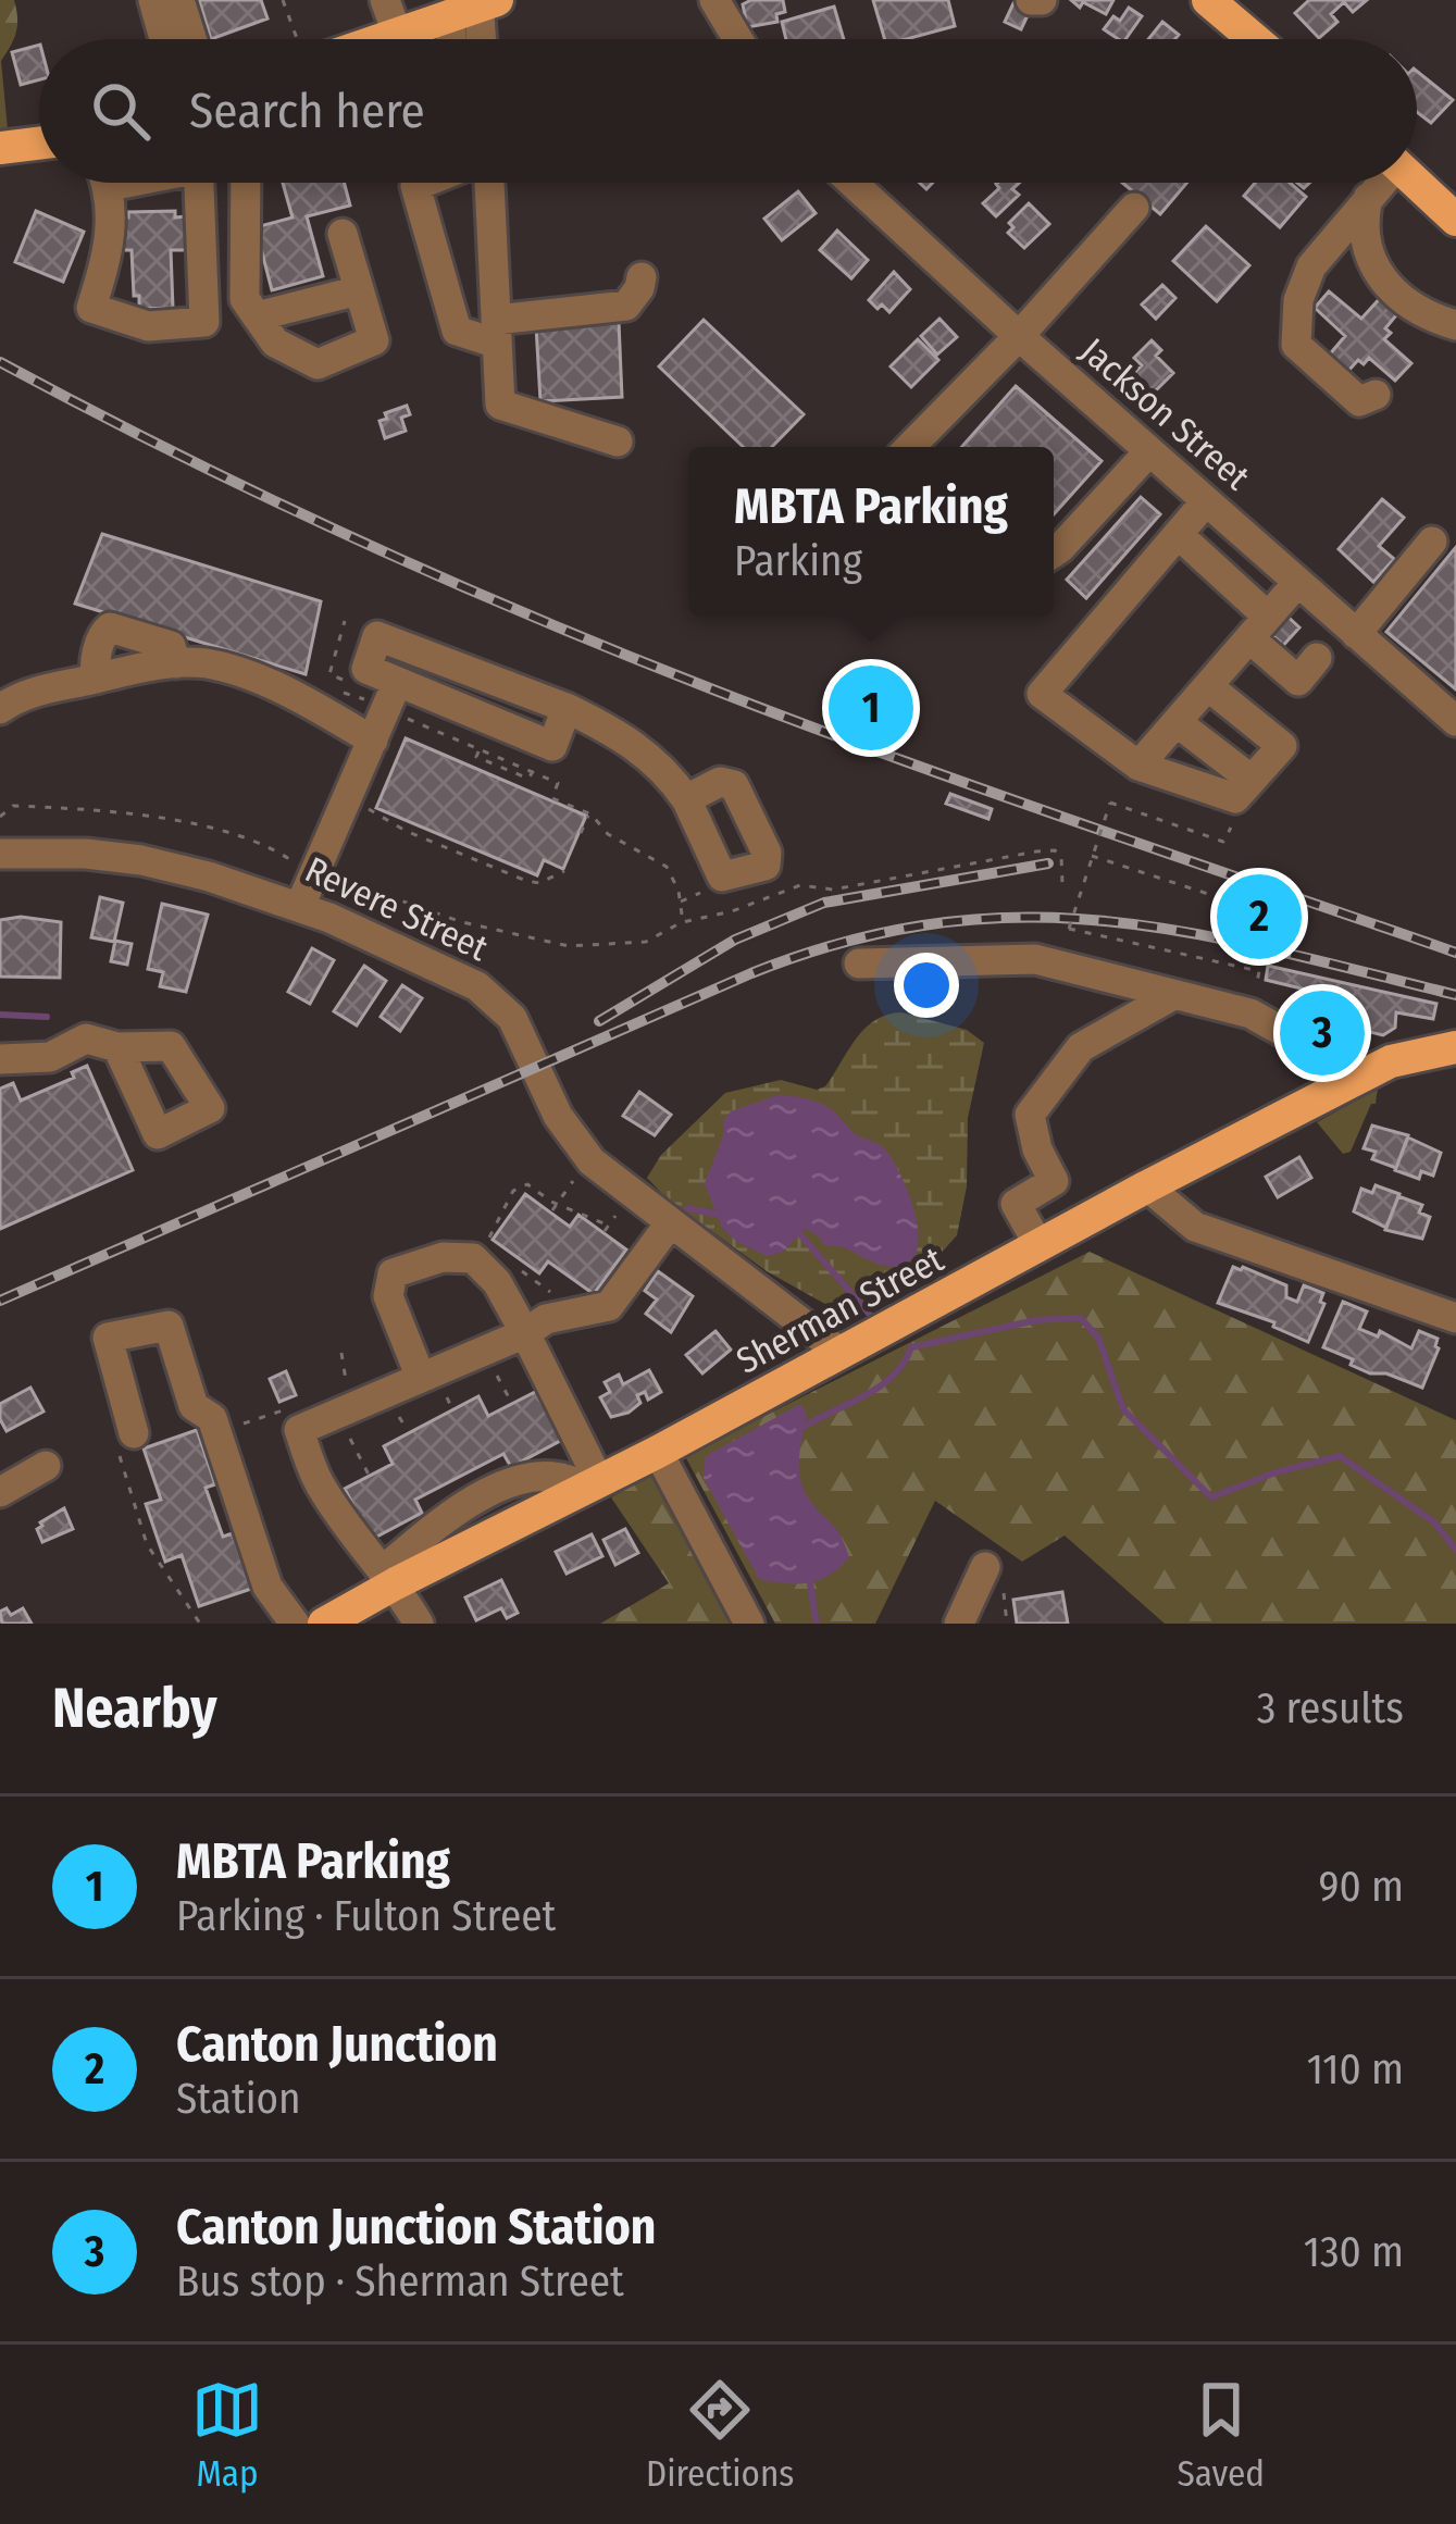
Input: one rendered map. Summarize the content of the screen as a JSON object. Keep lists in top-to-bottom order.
{
  "streets": {
    "main road": ["Sherman Street"],
    "street": ["Jackson Street", "Revere Street"]
  },
  "crossings": [
    ["Revere Street", "Sherman Street"]
  ],
  "page": {
    "search": "Search here",
    "popup": ["MBTA Parking", "Parking"],
    "pins": ["1", "2", "3"],
    "heading": ["Nearby", "3 results"],
    "list": [
      {
        "mark": "1",
        "name": "MBTA Parking",
        "note": "Parking · Fulton Street",
        "value": "90 m"
      },
      {
        "mark": "2",
        "name": "Canton Junction",
        "note": "Station",
        "value": "110 m"
      },
      {
        "mark": "3",
        "name": "Canton Junction Station",
        "note": "Bus stop · Sherman Street",
        "value": "130 m"
      }
    ],
    "nav": ["Map", "Directions", "Saved"]
  }
}
